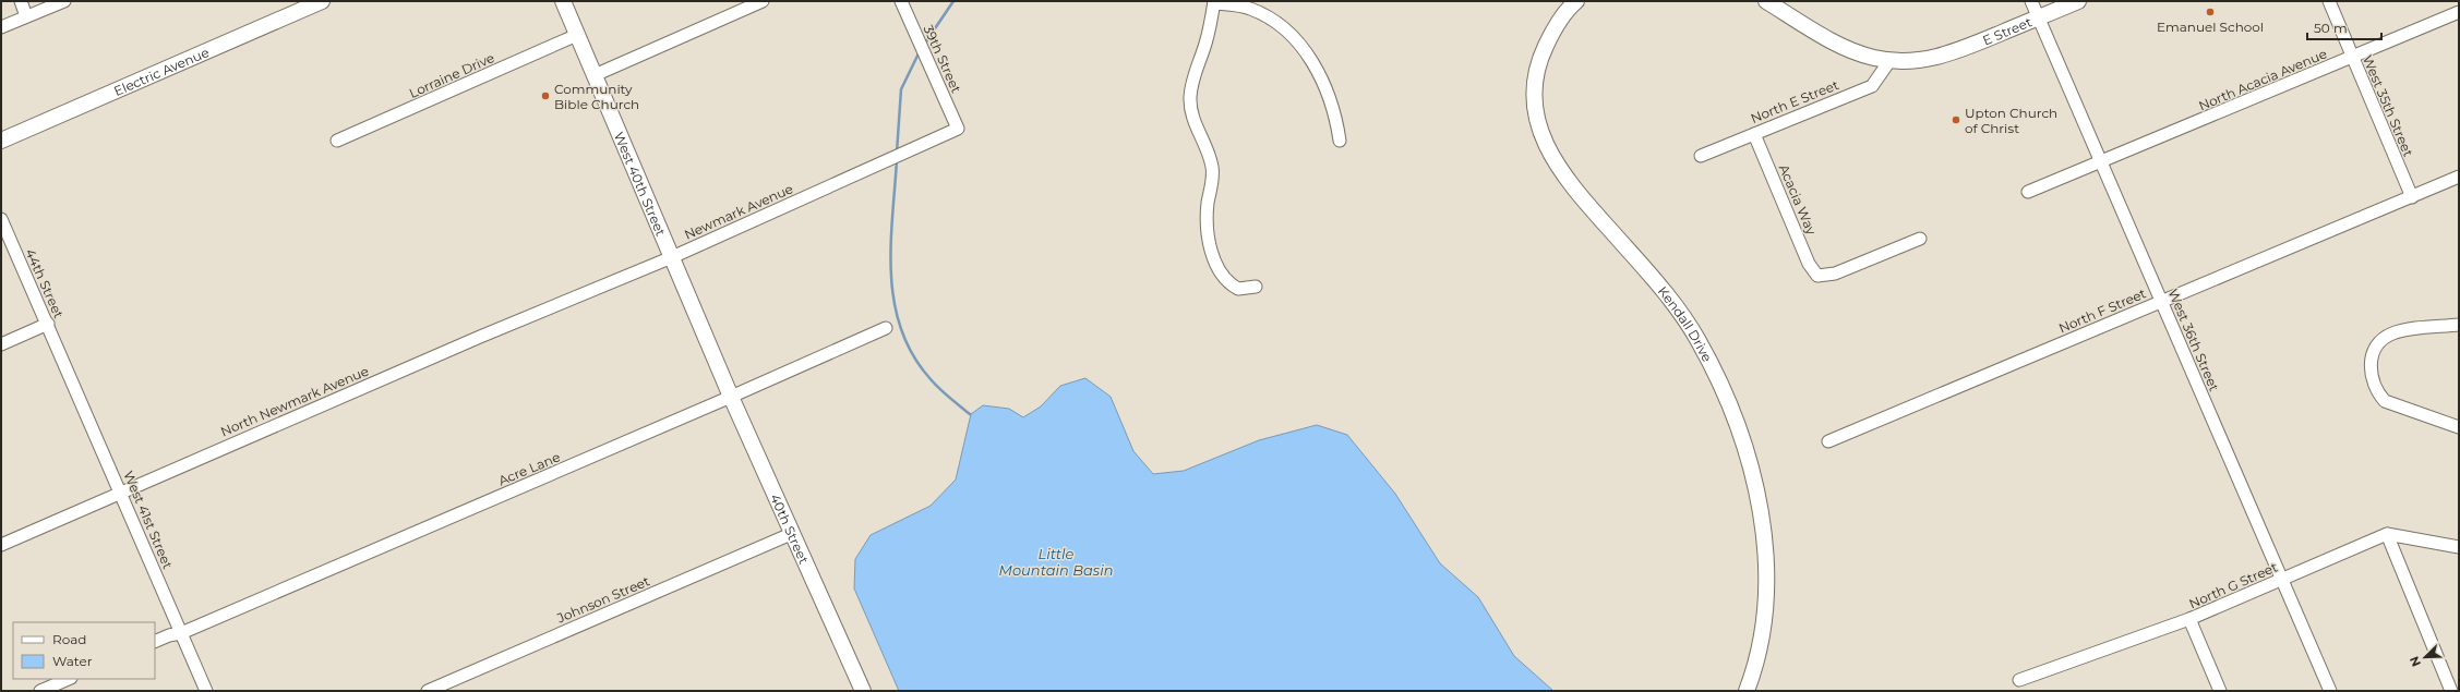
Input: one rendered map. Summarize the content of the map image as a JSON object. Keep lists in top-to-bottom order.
{
  "streets": {
    "main road": [
      "E Street",
      "Electric Avenue",
      "West 40th Street",
      "Kendall Drive",
      "40th Street"
    ],
    "street": [
      "39th Street",
      "Lorraine Drive",
      "North Acacia Avenue",
      "North E Street",
      "West 35th Street",
      "Acacia Way",
      "Newmark Avenue",
      "44th Street",
      "North F Street",
      "West 36th Street",
      "North Newmark Avenue",
      "Acre Lane",
      "West 41st Street",
      "North G Street",
      "Johnson Street"
    ]
  },
  "crossings": [
    ["E Street", "North E Street"],
    ["E Street", "West 36th Street"],
    ["39th Street", "Newmark Avenue"],
    ["Lorraine Drive", "West 40th Street"],
    ["North Acacia Avenue", "West 35th Street"],
    ["North Acacia Avenue", "West 36th Street"],
    ["North E Street", "Acacia Way"],
    ["West 35th Street", "North F Street"],
    ["West 40th Street", "Newmark Avenue"],
    ["West 40th Street", "40th Street"],
    ["Newmark Avenue", "North Newmark Avenue"],
    ["44th Street", "West 41st Street"],
    ["North F Street", "West 36th Street"],
    ["West 36th Street", "North G Street"],
    ["North Newmark Avenue", "West 41st Street"],
    ["Acre Lane", "West 41st Street"],
    ["Acre Lane", "40th Street"],
    ["40th Street", "Johnson Street"]
  ],
  "water": ["Little Mountain Basin"],
  "places": ["Emanuel School", "Community Bible Church", "Upton Church of Christ"],
  "legend": ["Road", "Water"],
  "scale_bar": "50 m",
  "north": "bottom left"
}
